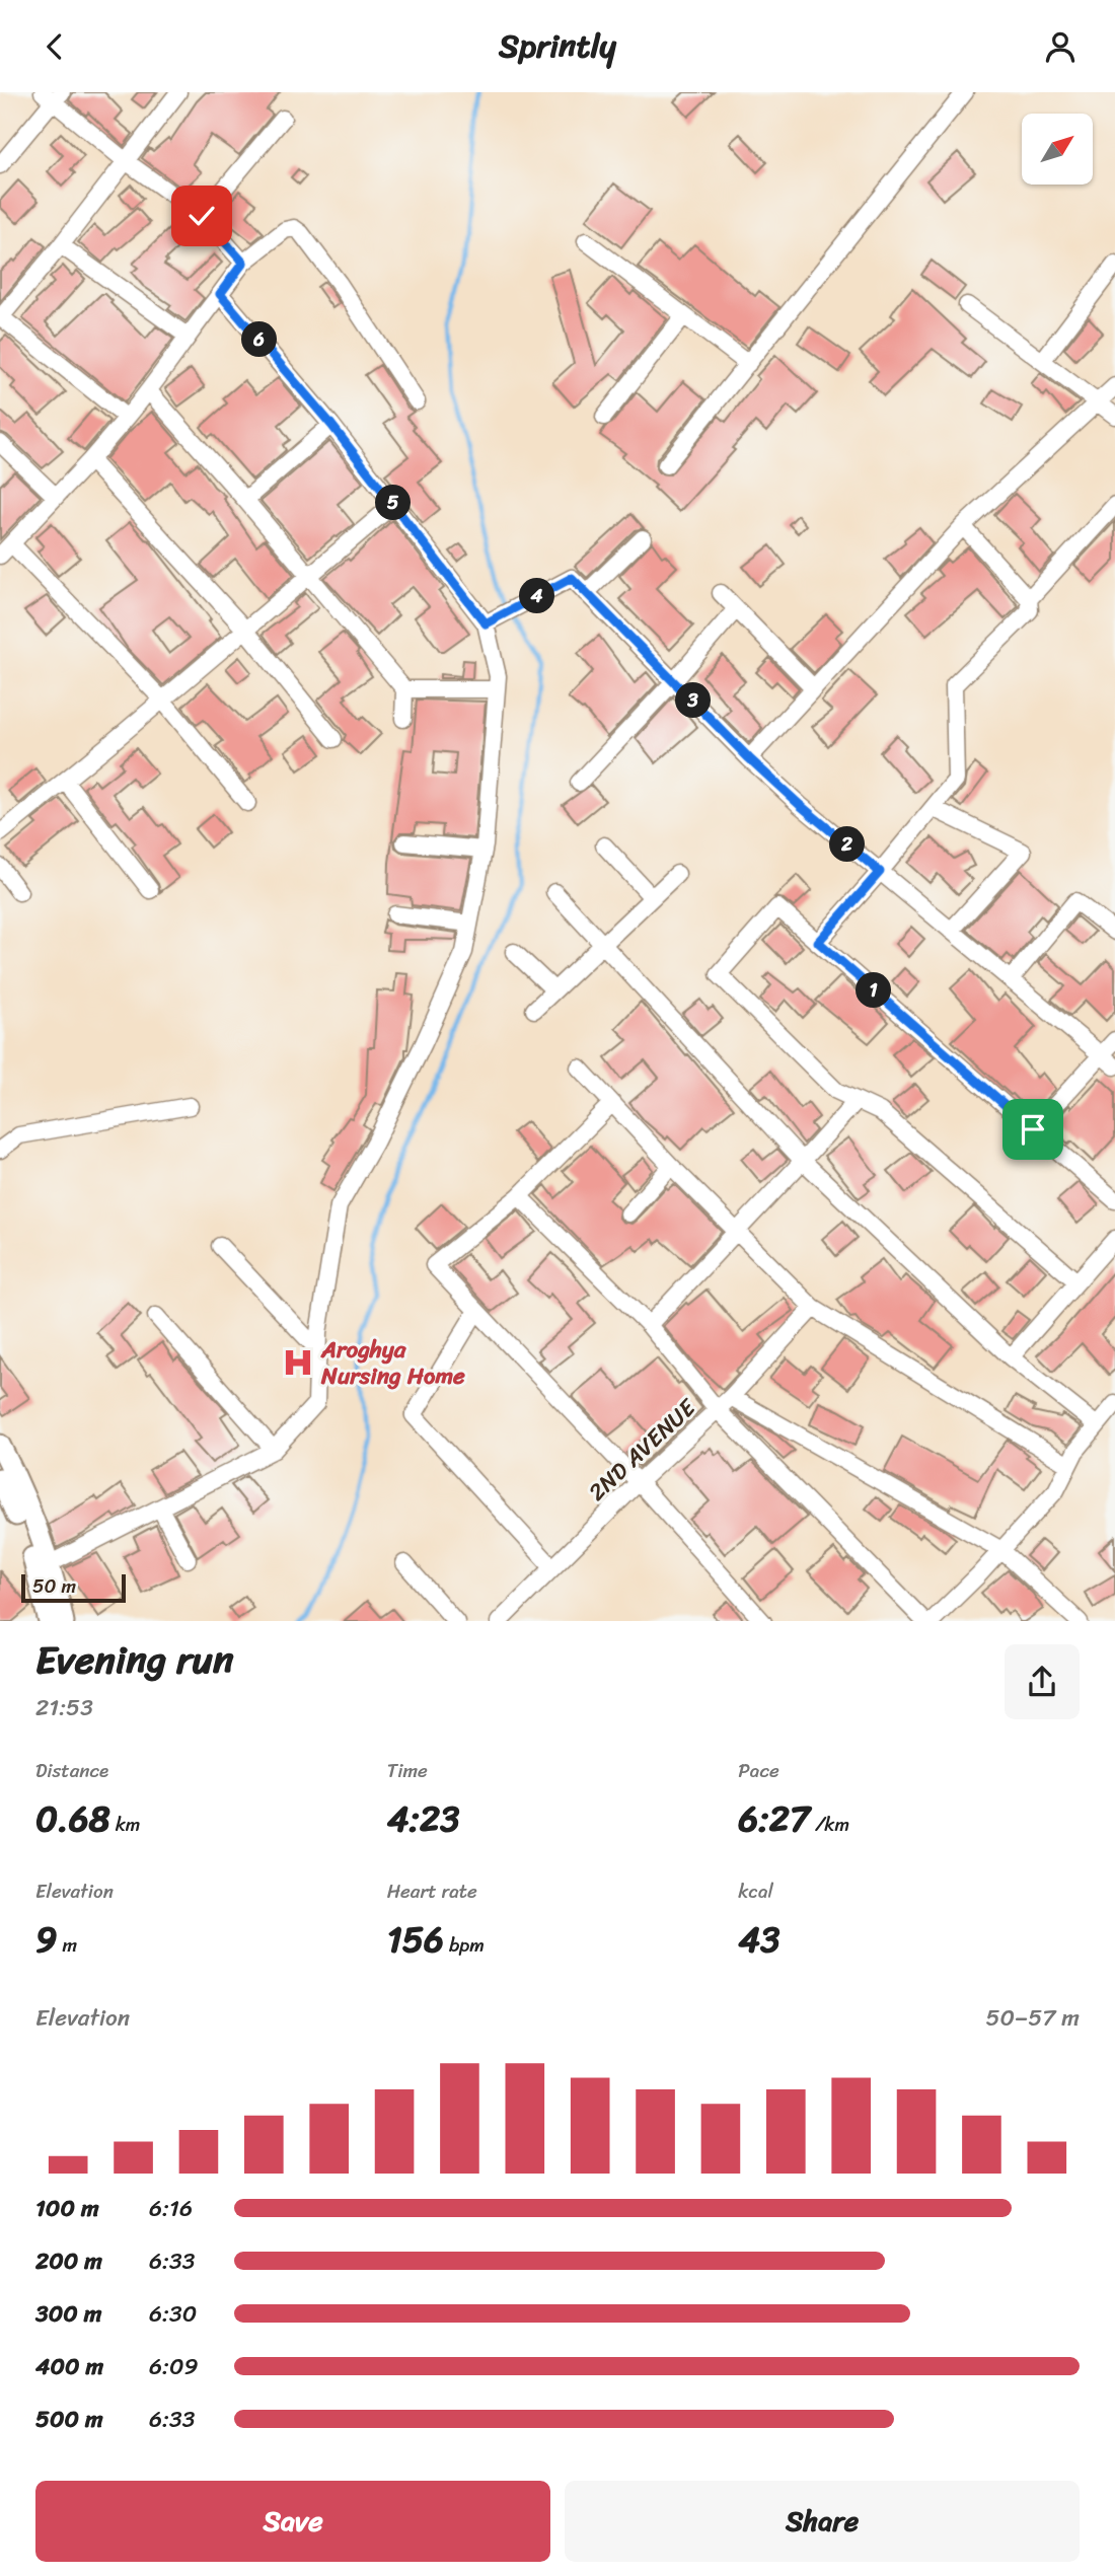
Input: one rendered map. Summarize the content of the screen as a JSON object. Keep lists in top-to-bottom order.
{
  "streets": {
    "street": ["2ND AVENUE"]
  },
  "places": {
    "hospital": ["Aroghya Nursing Home"]
  },
  "scale_bar": "50 m",
  "north": "top right",
  "page": {
    "header": "Sprintly",
    "pins": [
      "6",
      "5",
      "4",
      "3",
      "2",
      "1"
    ],
    "scale": "50 m",
    "heading": ["Evening run", "21:53"],
    "stats": [
      ["Distance", "0.68 km"],
      ["Time", "4:23"],
      ["Pace", "6:27 /km"],
      ["Elevation", "9 m"],
      ["Heart rate", "156 bpm"],
      ["kcal", "43"]
    ],
    "chart": ["Elevation", "50–57 m"],
    "list": [
      {
        "name": "100 m",
        "note": "6:16"
      },
      {
        "name": "200 m",
        "note": "6:33"
      },
      {
        "name": "300 m",
        "note": "6:30"
      },
      {
        "name": "400 m",
        "note": "6:09"
      },
      {
        "name": "500 m",
        "note": "6:33"
      }
    ],
    "buttons": ["Save", "Share"]
  }
}
